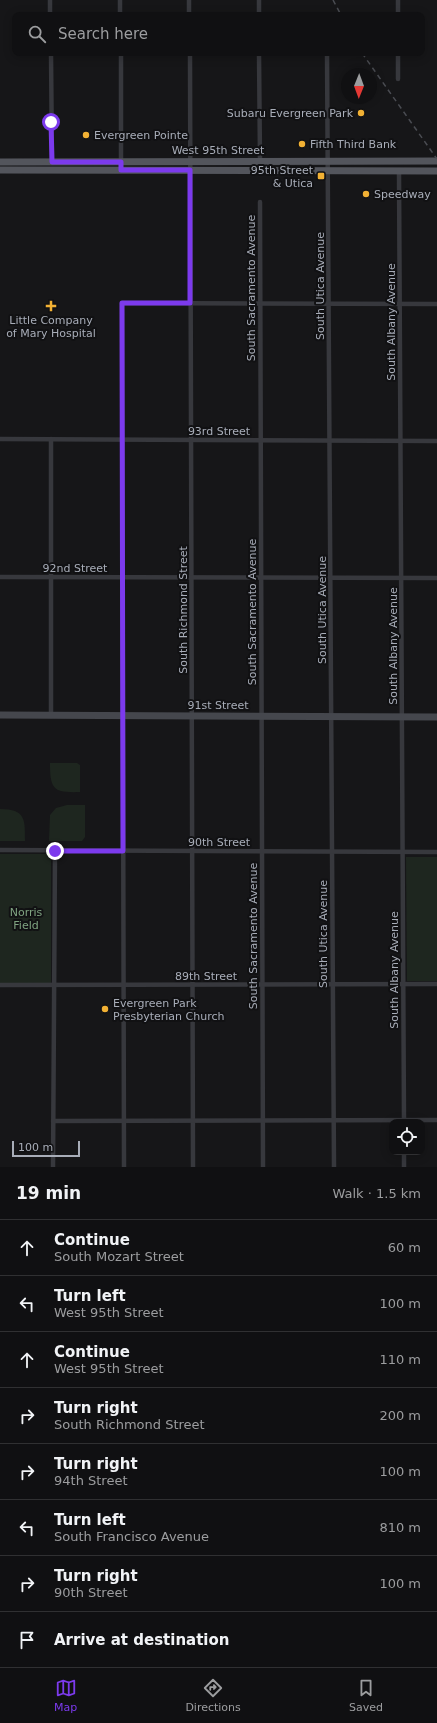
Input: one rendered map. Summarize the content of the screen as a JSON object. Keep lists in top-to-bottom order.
{
  "streets": {
    "main road": ["West 95th Street"],
    "street": [
      "South Utica Avenue",
      "South Sacramento Avenue",
      "South Albany Avenue",
      "93rd Street",
      "92nd Street",
      "South Richmond Street",
      "91st Street",
      "90th Street",
      "89th Street"
    ]
  },
  "crossings": [
    ["West 95th Street", "South Utica Avenue"],
    ["West 95th Street", "South Albany Avenue"],
    ["West 95th Street", "South Richmond Street"],
    ["South Utica Avenue", "93rd Street"],
    ["South Utica Avenue", "92nd Street"],
    ["South Utica Avenue", "91st Street"],
    ["South Utica Avenue", "90th Street"],
    ["South Utica Avenue", "89th Street"],
    ["South Sacramento Avenue", "93rd Street"],
    ["South Sacramento Avenue", "92nd Street"],
    ["South Sacramento Avenue", "91st Street"],
    ["South Sacramento Avenue", "90th Street"],
    ["South Sacramento Avenue", "89th Street"],
    ["South Albany Avenue", "93rd Street"],
    ["South Albany Avenue", "92nd Street"],
    ["South Albany Avenue", "91st Street"],
    ["South Albany Avenue", "90th Street"],
    ["South Albany Avenue", "89th Street"],
    ["93rd Street", "South Richmond Street"],
    ["92nd Street", "South Richmond Street"],
    ["South Richmond Street", "91st Street"],
    ["South Richmond Street", "90th Street"],
    ["South Richmond Street", "89th Street"]
  ],
  "parks": ["Norris Field"],
  "places": {
    "other": [
      "Subaru Evergreen Park",
      "Evergreen Pointe",
      "Fifth Third Bank",
      "Speedway",
      "Evergreen Park Presbyterian Church"
    ],
    "transit": ["95th Street & Utica"],
    "health": ["Little Company of Mary Hospital"]
  },
  "scale_bar": "100 m",
  "north": "bottom",
  "page": {
    "search": "Search here",
    "scale": "100 m",
    "heading": ["19 min", "Walk · 1.5 km"],
    "list": [
      ["Continue", "South Mozart Street", "60 m"],
      ["Turn left", "West 95th Street", "100 m"],
      ["Continue", "West 95th Street", "110 m"],
      ["Turn right", "South Richmond Street", "200 m"],
      ["Turn right", "94th Street", "100 m"],
      ["Turn left", "South Francisco Avenue", "810 m"],
      ["Turn right", "90th Street", "100 m"],
      "Arrive at destination"
    ],
    "nav": ["Map", "Directions", "Saved"]
  }
}
